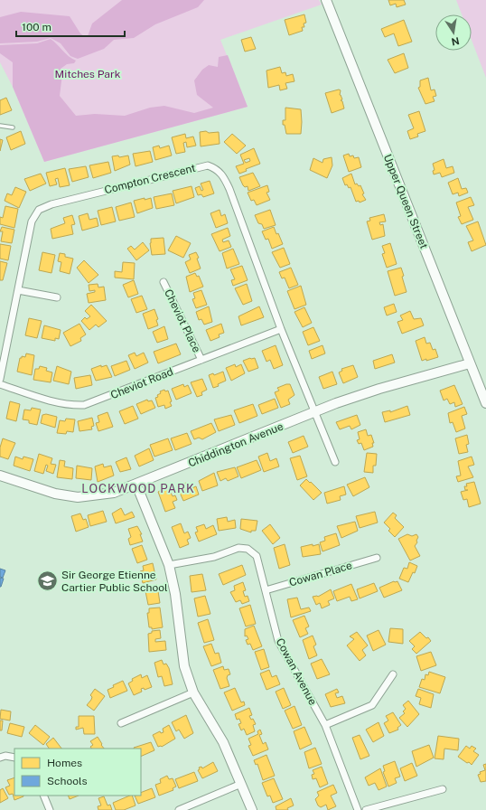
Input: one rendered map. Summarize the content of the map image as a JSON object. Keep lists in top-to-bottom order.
{
  "streets": {
    "street": [
      "Compton Crescent",
      "Upper Queen Street",
      "Cheviot Place",
      "Cheviot Road",
      "Chiddington Avenue",
      "Cowan Place",
      "Cowan Avenue"
    ]
  },
  "crossings": [
    ["Compton Crescent", "Cheviot Road"],
    ["Compton Crescent", "Chiddington Avenue"],
    ["Upper Queen Street", "Chiddington Avenue"],
    ["Cheviot Place", "Cheviot Road"],
    ["Cowan Place", "Cowan Avenue"]
  ],
  "districts": ["LOCKWOOD PARK"],
  "parks": ["Mitches Park"],
  "places": {
    "school or university": ["Sir George Etienne Cartier Public School"]
  },
  "legend": ["Homes", "Schools"],
  "scale_bar": "100 m",
  "north": "bottom"
}
